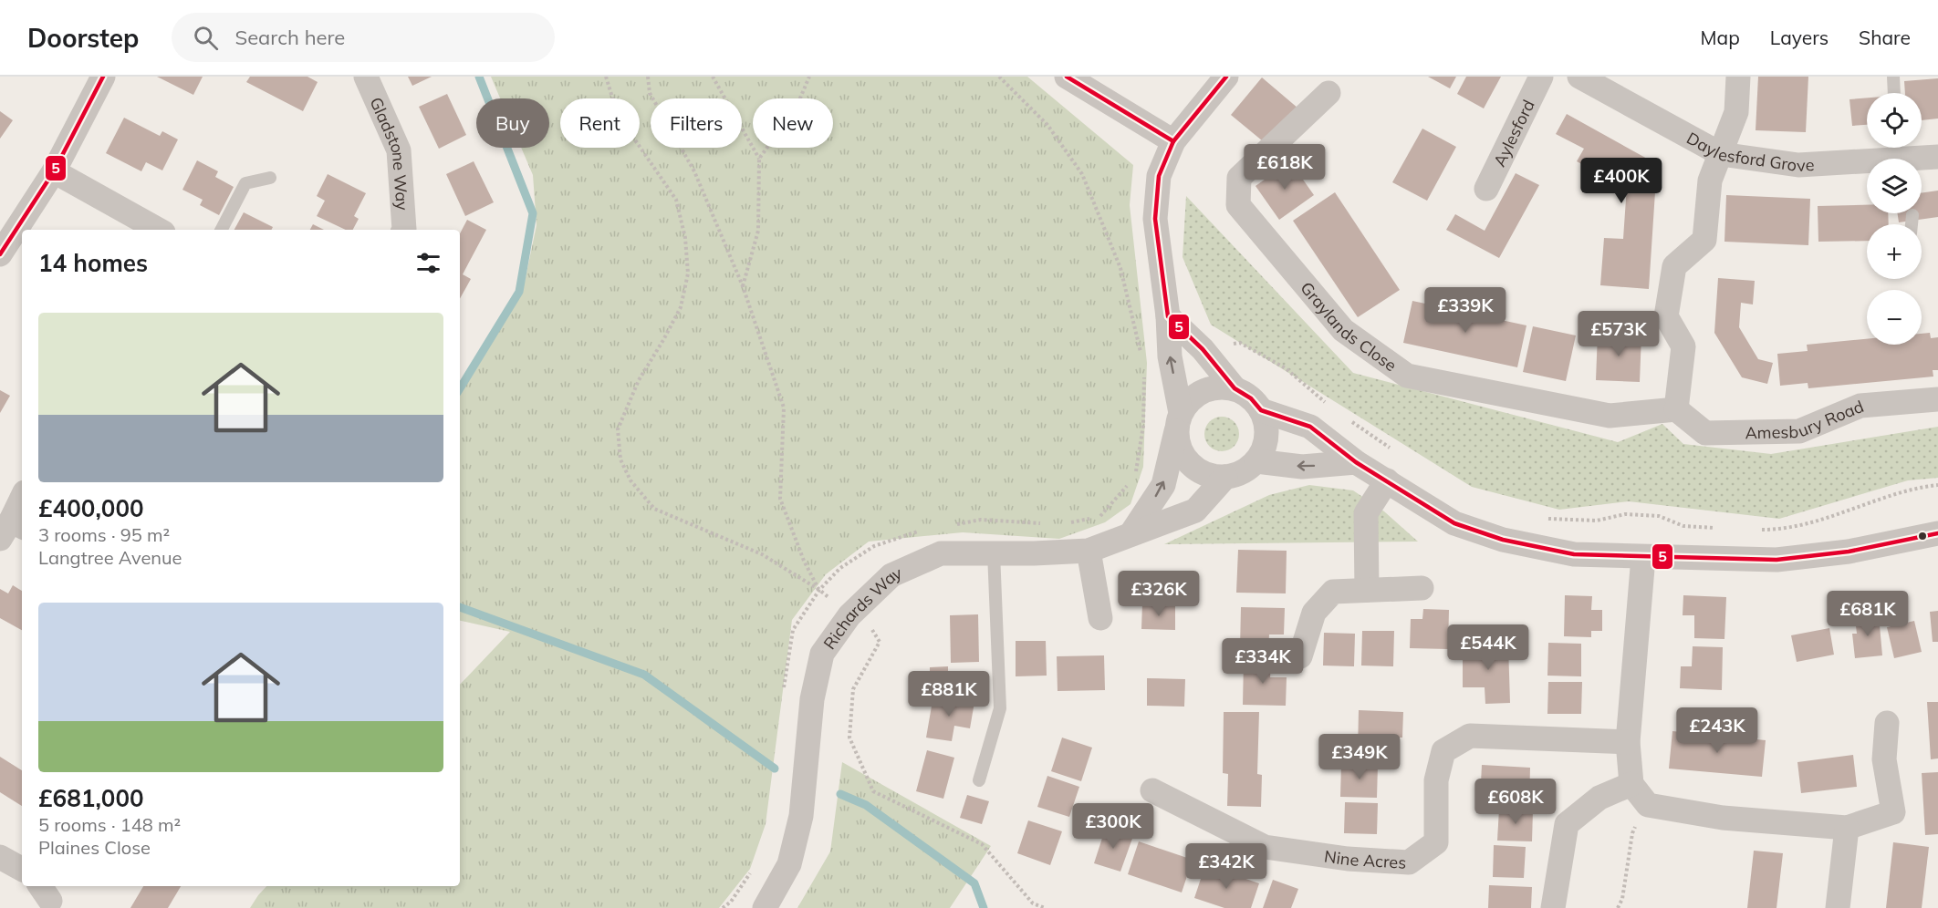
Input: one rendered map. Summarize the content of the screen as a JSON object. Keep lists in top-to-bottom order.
{
  "streets": {
    "street": [
      "Aylesford",
      "Daylesford Grove",
      "Gladstone Way",
      "Graylands Close",
      "Amesbury Road",
      "Richards Way",
      "Nine Acres"
    ]
  },
  "crossings": [
    ["Graylands Close", "Amesbury Road"]
  ],
  "lines": ["transit line 5"],
  "page": {
    "header": "Doorstep",
    "search": "Search here",
    "nav": ["Map", "Layers", "Share"],
    "map_buttons": ["+", "−"],
    "chip": [
      "Buy",
      "Rent",
      "Filters",
      "New"
    ],
    "price": [
      "£618K",
      "£400K",
      "£339K",
      "£573K",
      "£326K",
      "£681K",
      "£544K",
      "£334K",
      "£881K",
      "£243K",
      "£349K",
      "£608K",
      "£300K",
      "£342K"
    ],
    "heading": "14 homes",
    "list": [
      {
        "name": "£400,000",
        "note": "3 rooms · 95 m² · Langtree Avenue"
      },
      {
        "name": "£681,000",
        "note": "5 rooms · 148 m² · Plaines Close"
      }
    ]
  }
}
